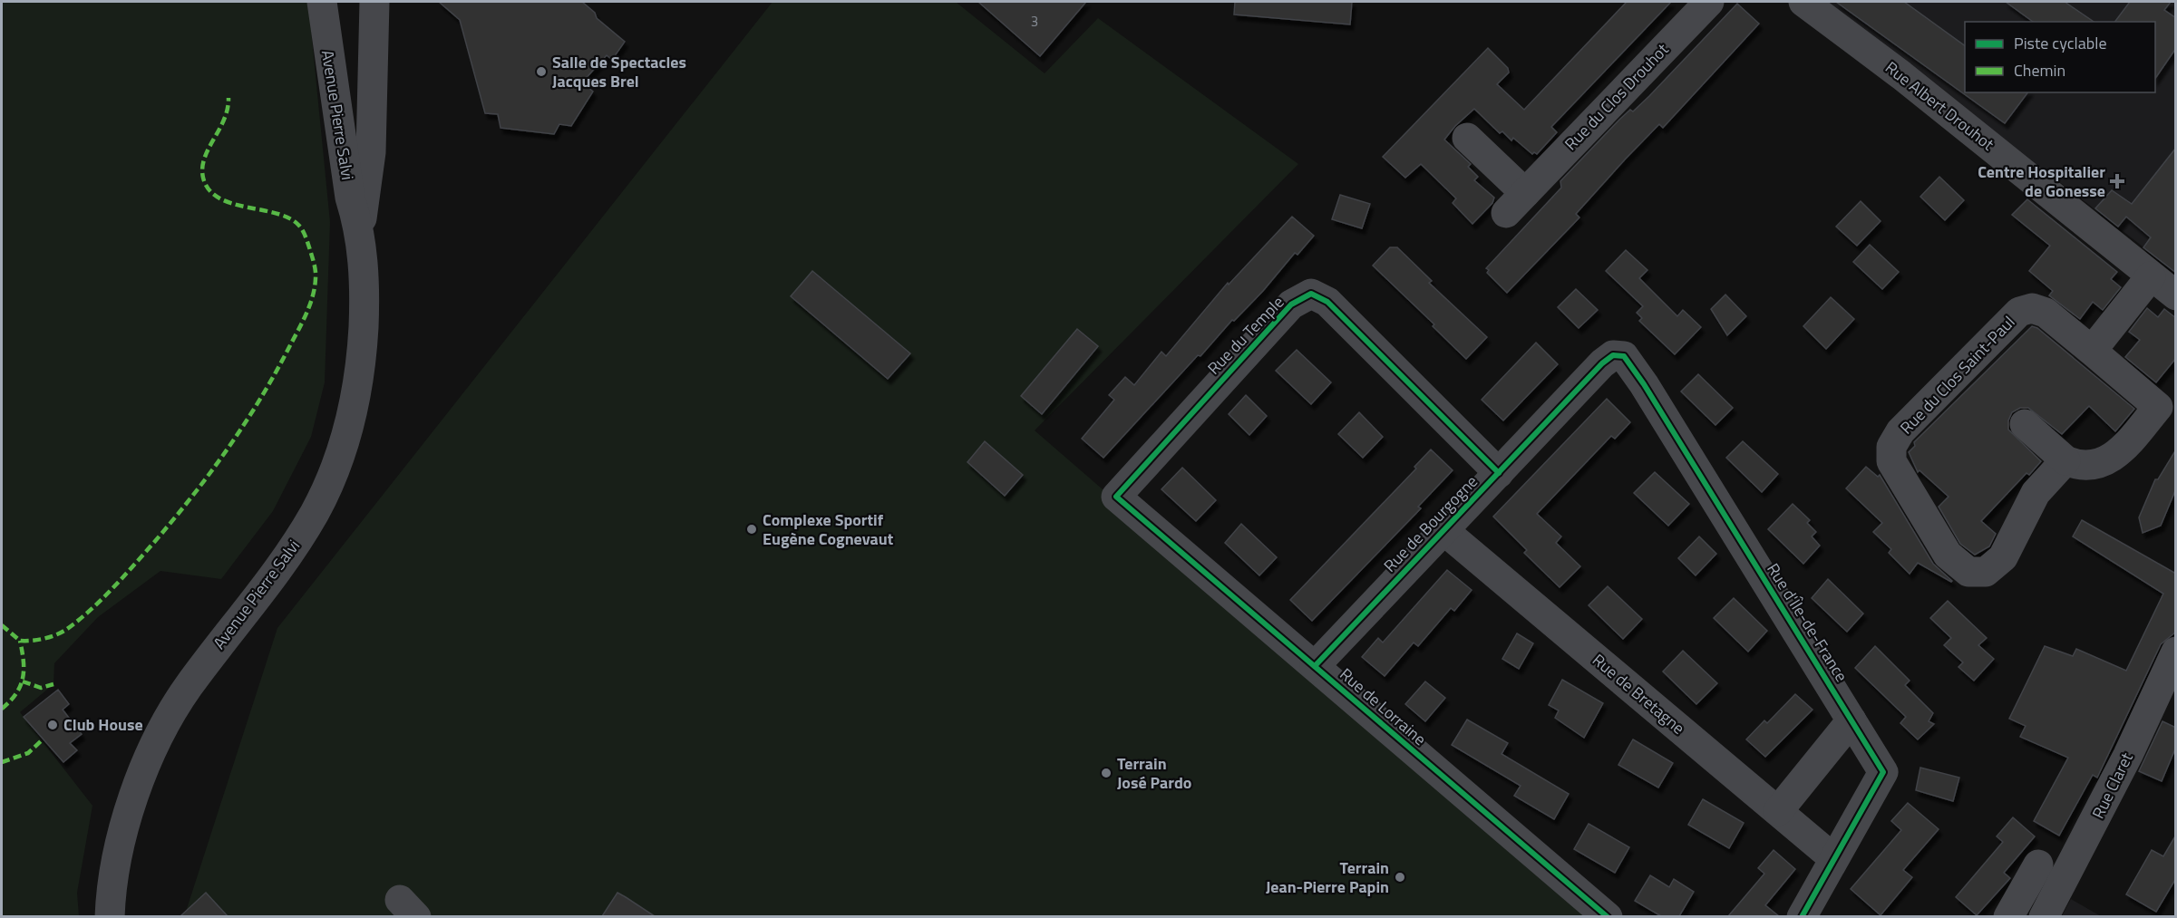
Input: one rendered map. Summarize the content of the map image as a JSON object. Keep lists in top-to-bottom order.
{
  "streets": {
    "street": [
      "Rue du Clos Drouhot",
      "Rue Albert Drouhot",
      "Avenue Pierre Salvi",
      "Rue du Temple",
      "Rue du Clos Saint-Paul",
      "Rue de Bourgogne",
      "Rue d'Île-de-France",
      "Rue de Bretagne",
      "Rue de Lorraine",
      "Rue Claret"
    ]
  },
  "crossings": [
    ["Rue du Temple", "Rue de Bourgogne"],
    ["Rue du Temple", "Rue de Lorraine"],
    ["Rue de Bourgogne", "Rue d'Île-de-France"],
    ["Rue de Bourgogne", "Rue de Bretagne"],
    ["Rue de Bourgogne", "Rue de Lorraine"],
    ["Rue d'Île-de-France", "Rue de Bretagne"]
  ],
  "places": {
    "other": [
      "Salle de Spectacles Jacques Brel",
      "Complexe Sportif Eugène Cognevaut",
      "Club House",
      "Terrain José Pardo",
      "Terrain Jean-Pierre Papin"
    ],
    "health": ["Centre Hospitalier de Gonesse"]
  },
  "house_numbers": ["3"],
  "legend": ["Piste cyclable", "Chemin"]
}
